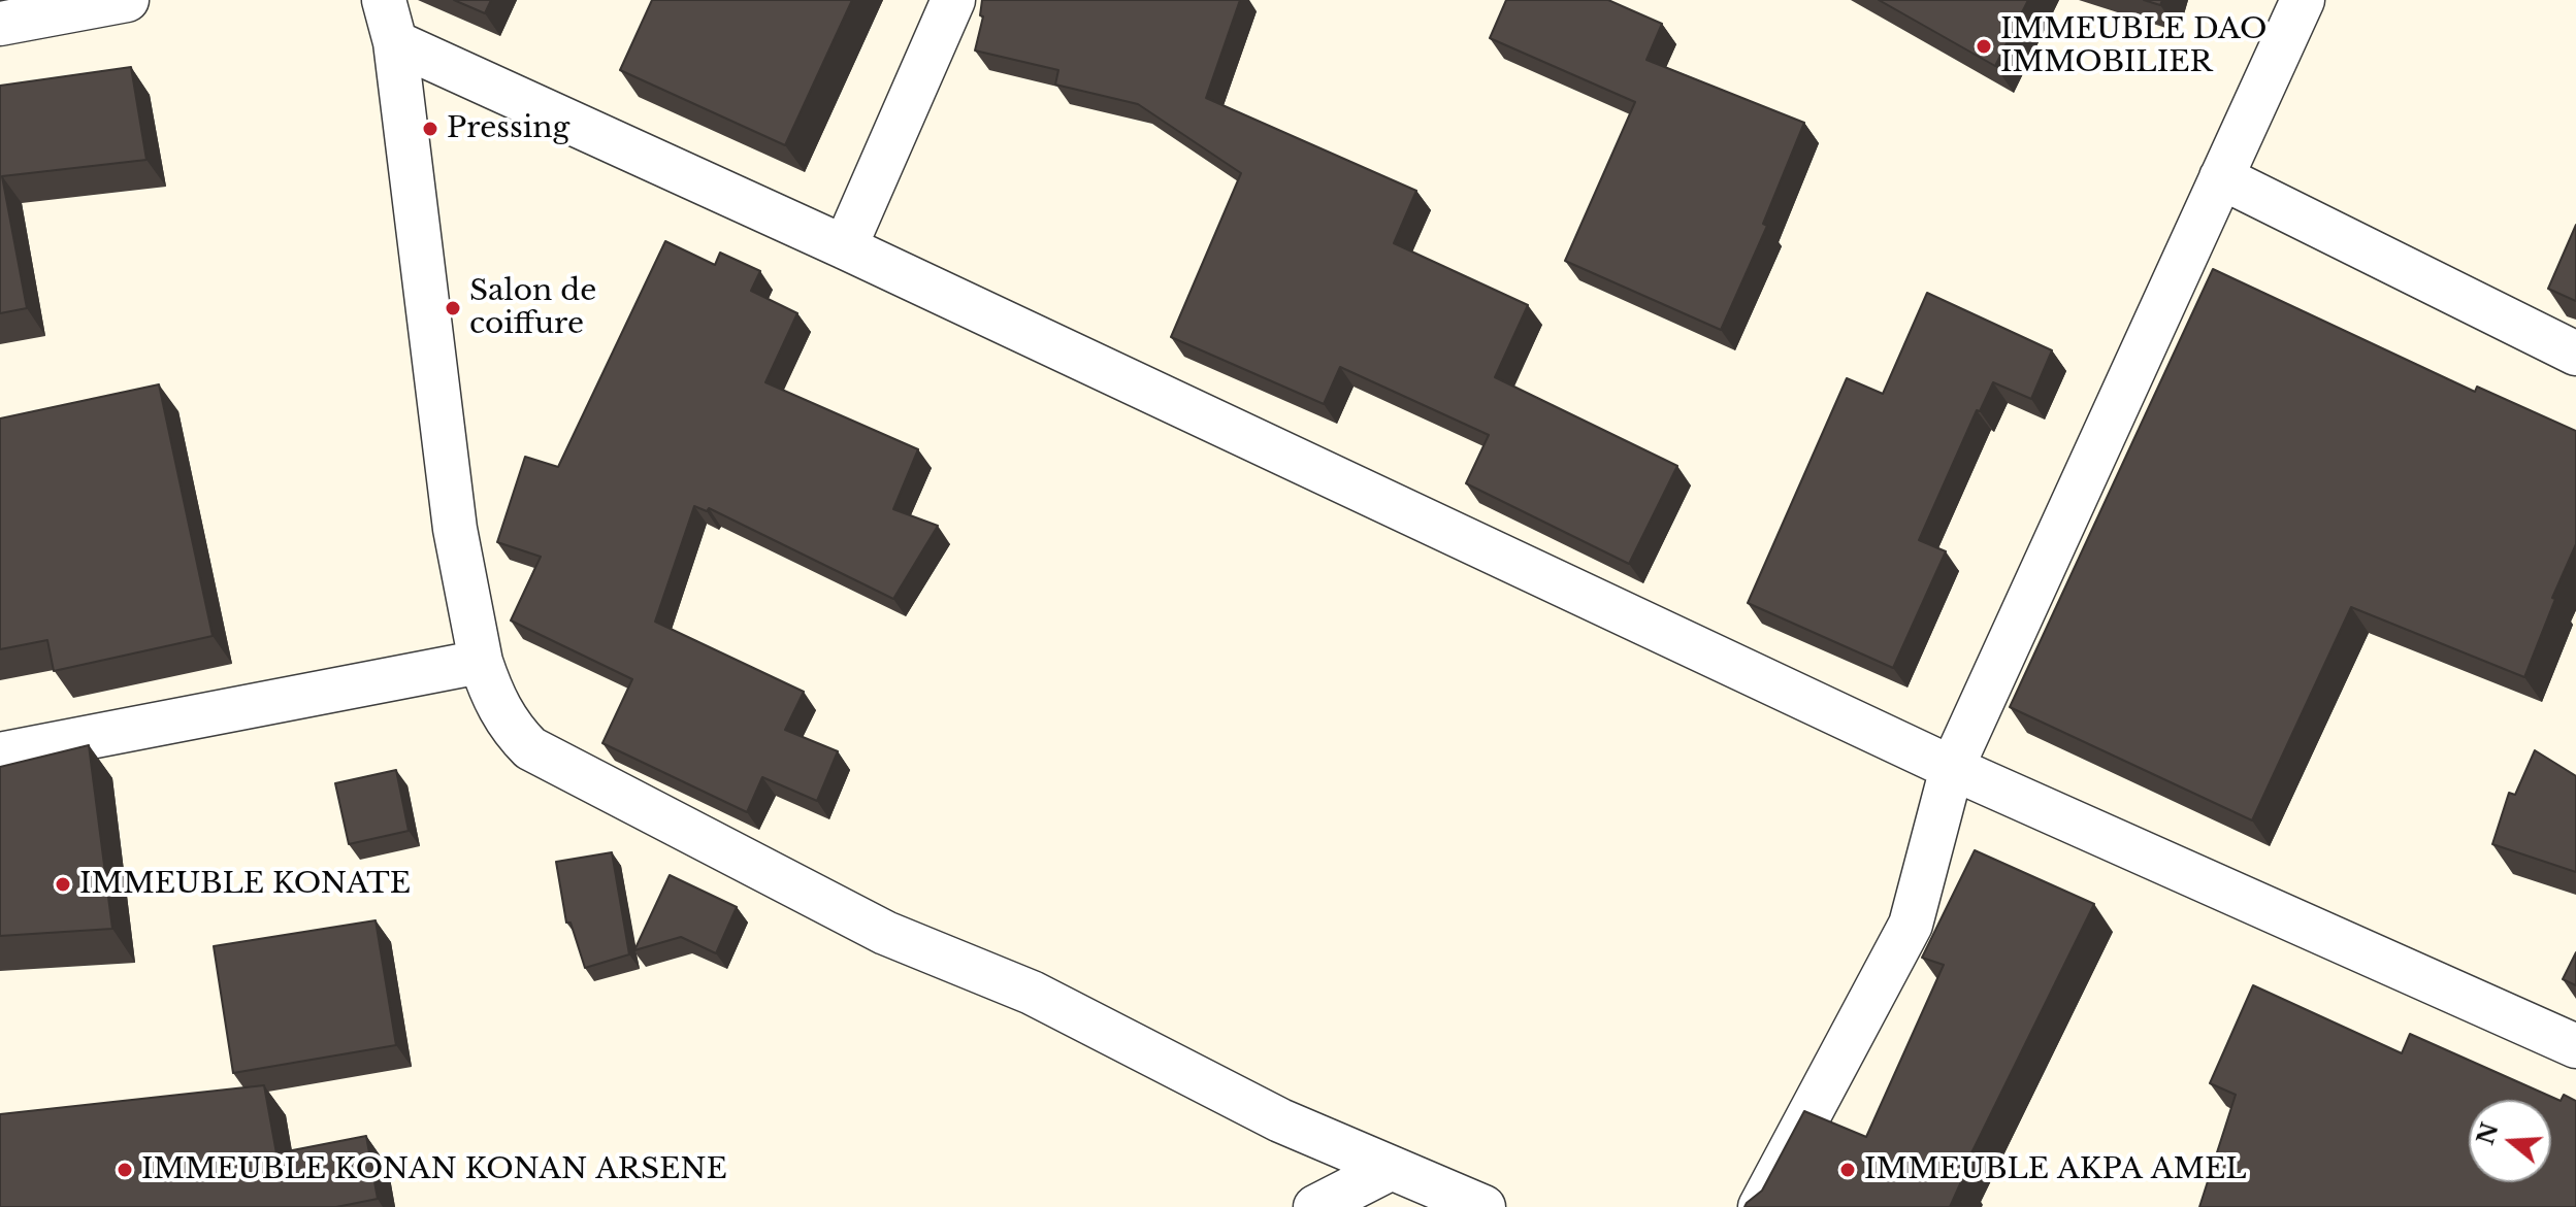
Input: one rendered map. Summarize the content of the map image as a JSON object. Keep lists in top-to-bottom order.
{
  "places": [
    "IMMEUBLE DAO IMMOBILIER",
    "Pressing",
    "Salon de coiffure",
    "IMMEUBLE KONATE",
    "IMMEUBLE KONAN KONAN ARSENE",
    "IMMEUBLE AKPA AMEL"
  ],
  "north": "left"
}
